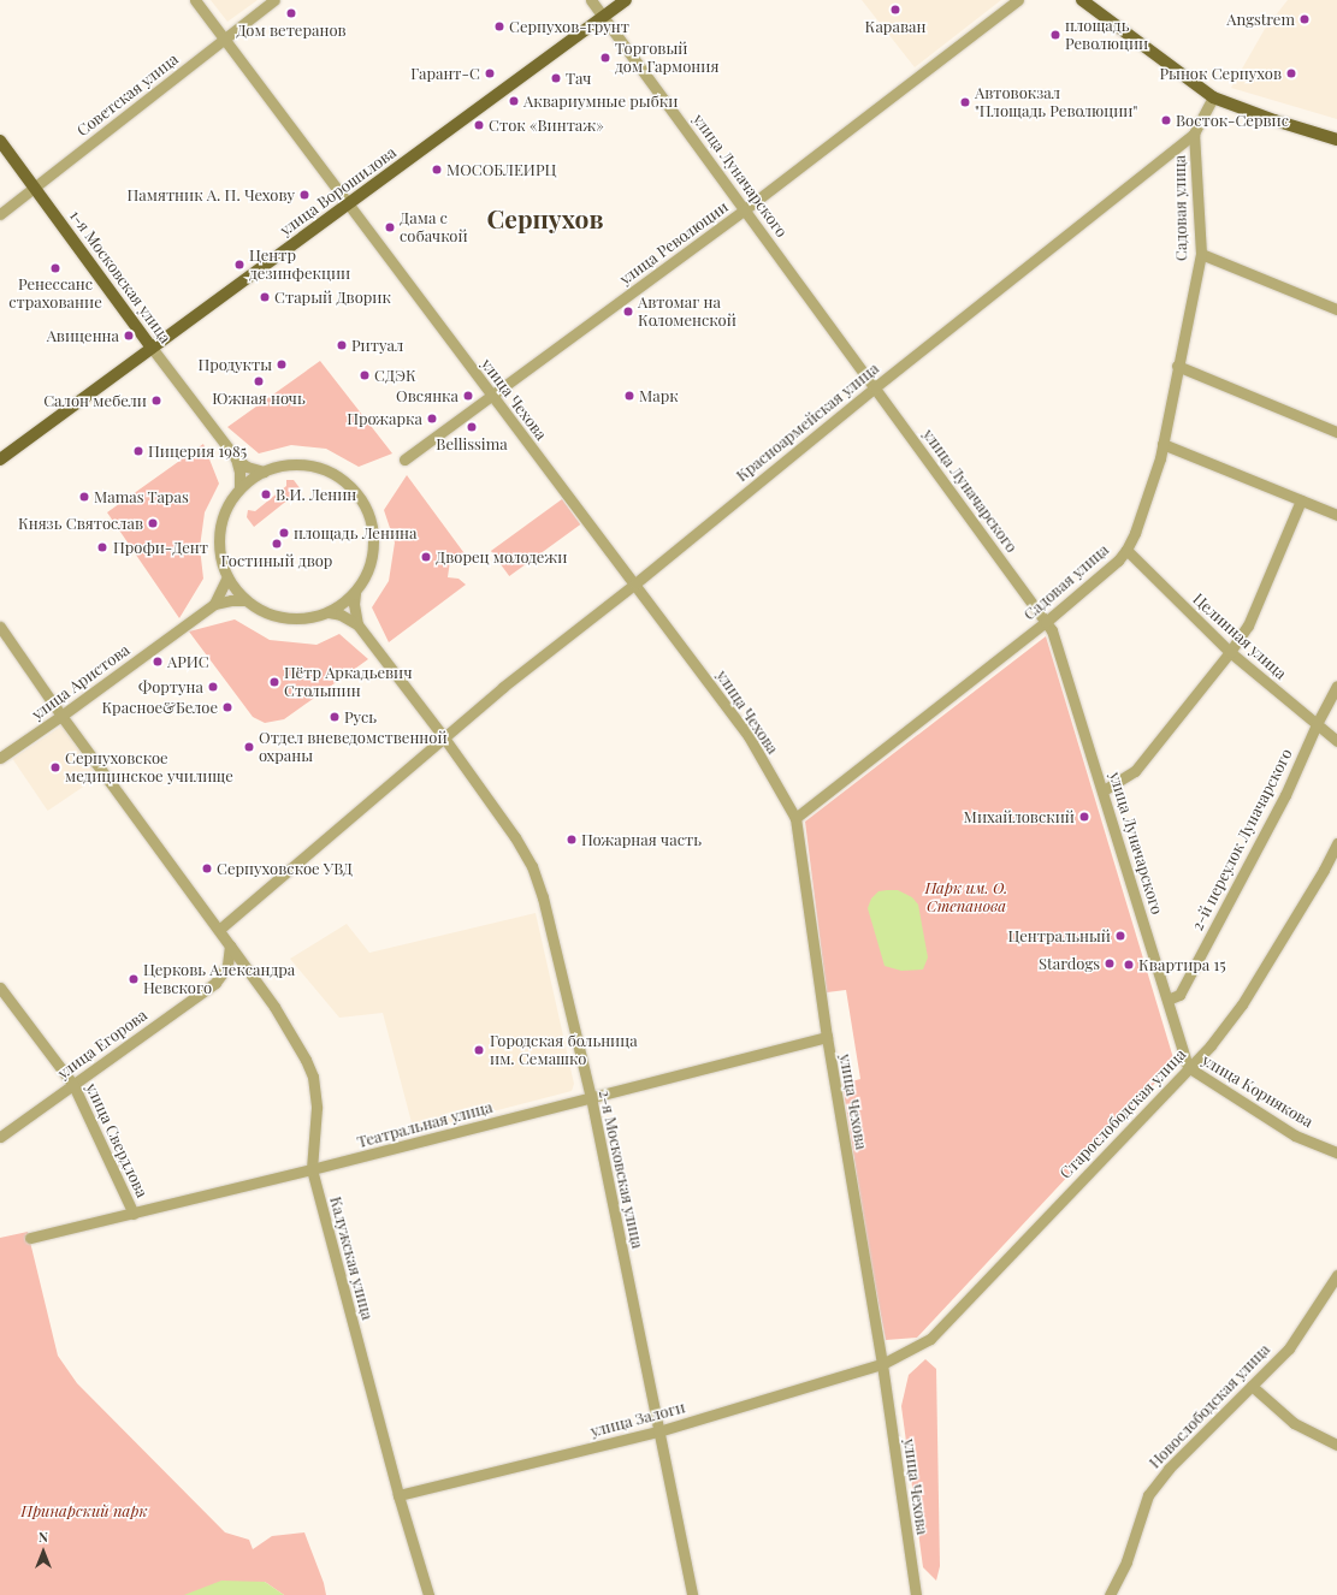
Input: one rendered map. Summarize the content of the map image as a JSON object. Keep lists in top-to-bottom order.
{
  "streets": {
    "main road": ["улица Ворошилова", "1-я Московская улица"],
    "street": [
      "Советская улица",
      "улица Луначарского",
      "Садовая улица",
      "улица Революции",
      "улица Чехова",
      "Красноармейская улица",
      "Целинная улица",
      "улица Аристова",
      "2-й переулок Луначарского",
      "улица Егорова",
      "улица Корнякова",
      "Старослободская улица",
      "Театральная улица",
      "улица Свердлова",
      "2-я Московская улица",
      "Калужская улица",
      "Новослободская улица",
      "улица Залоги"
    ]
  },
  "crossings": [
    ["Советская улица", "1-я Московская улица"],
    ["Советская улица", "улица Чехова"],
    ["улица Луначарского", "улица Ворошилова"],
    ["улица Луначарского", "Садовая улица"],
    ["улица Луначарского", "улица Революции"],
    ["улица Луначарского", "Красноармейская улица"],
    ["улица Луначарского", "2-й переулок Луначарского"],
    ["улица Луначарского", "улица Корнякова"],
    ["улица Луначарского", "Старослободская улица"],
    ["улица Ворошилова", "1-я Московская улица"],
    ["улица Ворошилова", "улица Чехова"],
    ["Садовая улица", "улица Чехова"],
    ["Садовая улица", "Красноармейская улица"],
    ["Садовая улица", "Целинная улица"],
    ["улица Революции", "улица Чехова"],
    ["улица Чехова", "Красноармейская улица"],
    ["улица Чехова", "Старослободская улица"],
    ["улица Чехова", "Театральная улица"],
    ["улица Чехова", "улица Залоги"],
    ["Красноармейская улица", "2-я Московская улица"],
    ["Целинная улица", "2-й переулок Луначарского"],
    ["улица Егорова", "улица Свердлова"],
    ["улица Егорова", "Калужская улица"],
    ["улица Корнякова", "Старослободская улица"],
    ["Старослободская улица", "улица Залоги"],
    ["Театральная улица", "улица Свердлова"],
    ["Театральная улица", "2-я Московская улица"],
    ["Театральная улица", "Калужская улица"],
    ["2-я Московская улица", "улица Залоги"],
    ["Калужская улица", "улица Залоги"]
  ],
  "districts": ["Серпухов"],
  "parks": ["Парк им. О. Степанова", "Принарский парк"],
  "places": [
    "Караван",
    "Дом ветеранов",
    "Angstrem",
    "Серпухов-грунт",
    "площадь Революции",
    "Торговый дом Гармония",
    "Гарант-С",
    "Рынок Серпухов",
    "Тач",
    "Аквариумные рыбки",
    "Автовокзал \"Площадь Революции\"",
    "Восток-Сервис",
    "Сток «Винтаж»",
    "МОСОБЛЕИРЦ",
    "Памятник А. П. Чехову",
    "Дама с собачкой",
    "Центр дезинфекции",
    "Ренессанс страхование",
    "Старый Дворик",
    "Автомаг на Коломенской",
    "Авиценна",
    "Ритуал",
    "Продукты",
    "СДЭК",
    "Южная ночь",
    "Овсянка",
    "Марк",
    "Салон мебели",
    "Прожарка",
    "Bellissima",
    "Пицерия 1985",
    "В.И. Ленин",
    "Mamas Tapas",
    "Князь Святослав",
    "площадь Ленина",
    "Гостиный двор",
    "Профи-Дент",
    "Дворец молодежи",
    "АРИС",
    "Пётр Аркадьевич Столыпин",
    "Фортуна",
    "Красное&Белое",
    "Русь",
    "Отдел вневедомственной охраны",
    "Серпуховское медицинское училище",
    "Михайловский",
    "Пожарная часть",
    "Серпуховское УВД",
    "Центральный",
    "Stardogs",
    "Квартира 15",
    "Церковь Александра Невского",
    "Городская больница им. Семашко"
  ],
  "north": "top"
}
